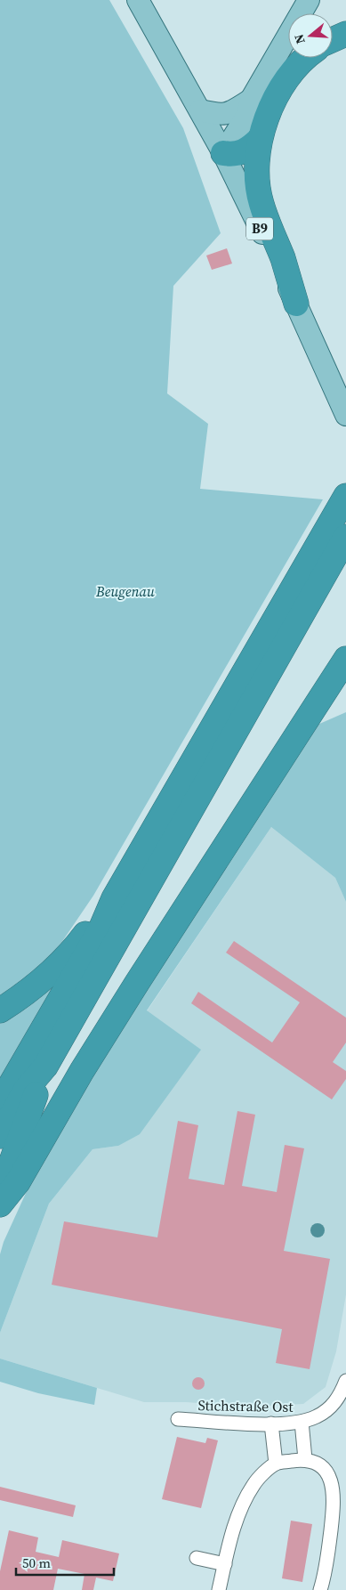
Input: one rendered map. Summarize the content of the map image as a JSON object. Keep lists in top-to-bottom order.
{
  "streets": {
    "main road": ["B9"],
    "street": ["Stichstraße Ost"]
  },
  "parks": ["Beugenau"],
  "scale_bar": "50 m",
  "north": "left"
}
